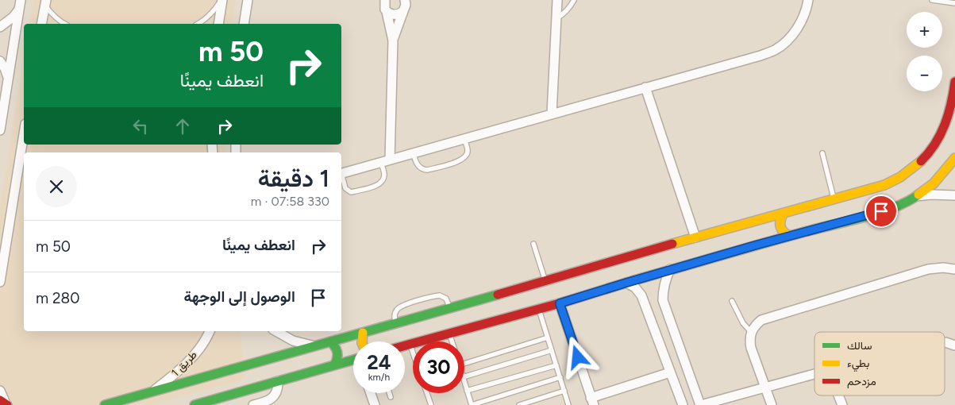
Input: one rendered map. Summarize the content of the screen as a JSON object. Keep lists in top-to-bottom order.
{
  "streets": {
    "street": ["طريق 1"]
  },
  "legend": ["سالك", "بطيء", "مزدحم"],
  "page": {
    "map_buttons": ["+", "−"],
    "turn": ["50 m", "انعطف يمينًا"],
    "heading": ["1 دقيقة", "330 m · 07:58"],
    "list": [
      {
        "name": "انعطف يمينًا",
        "value": "50 m"
      },
      {
        "name": "الوصول إلى الوجهة",
        "value": "280 m"
      }
    ],
    "speed": "24 km/h",
    "limit": "30"
  }
}
